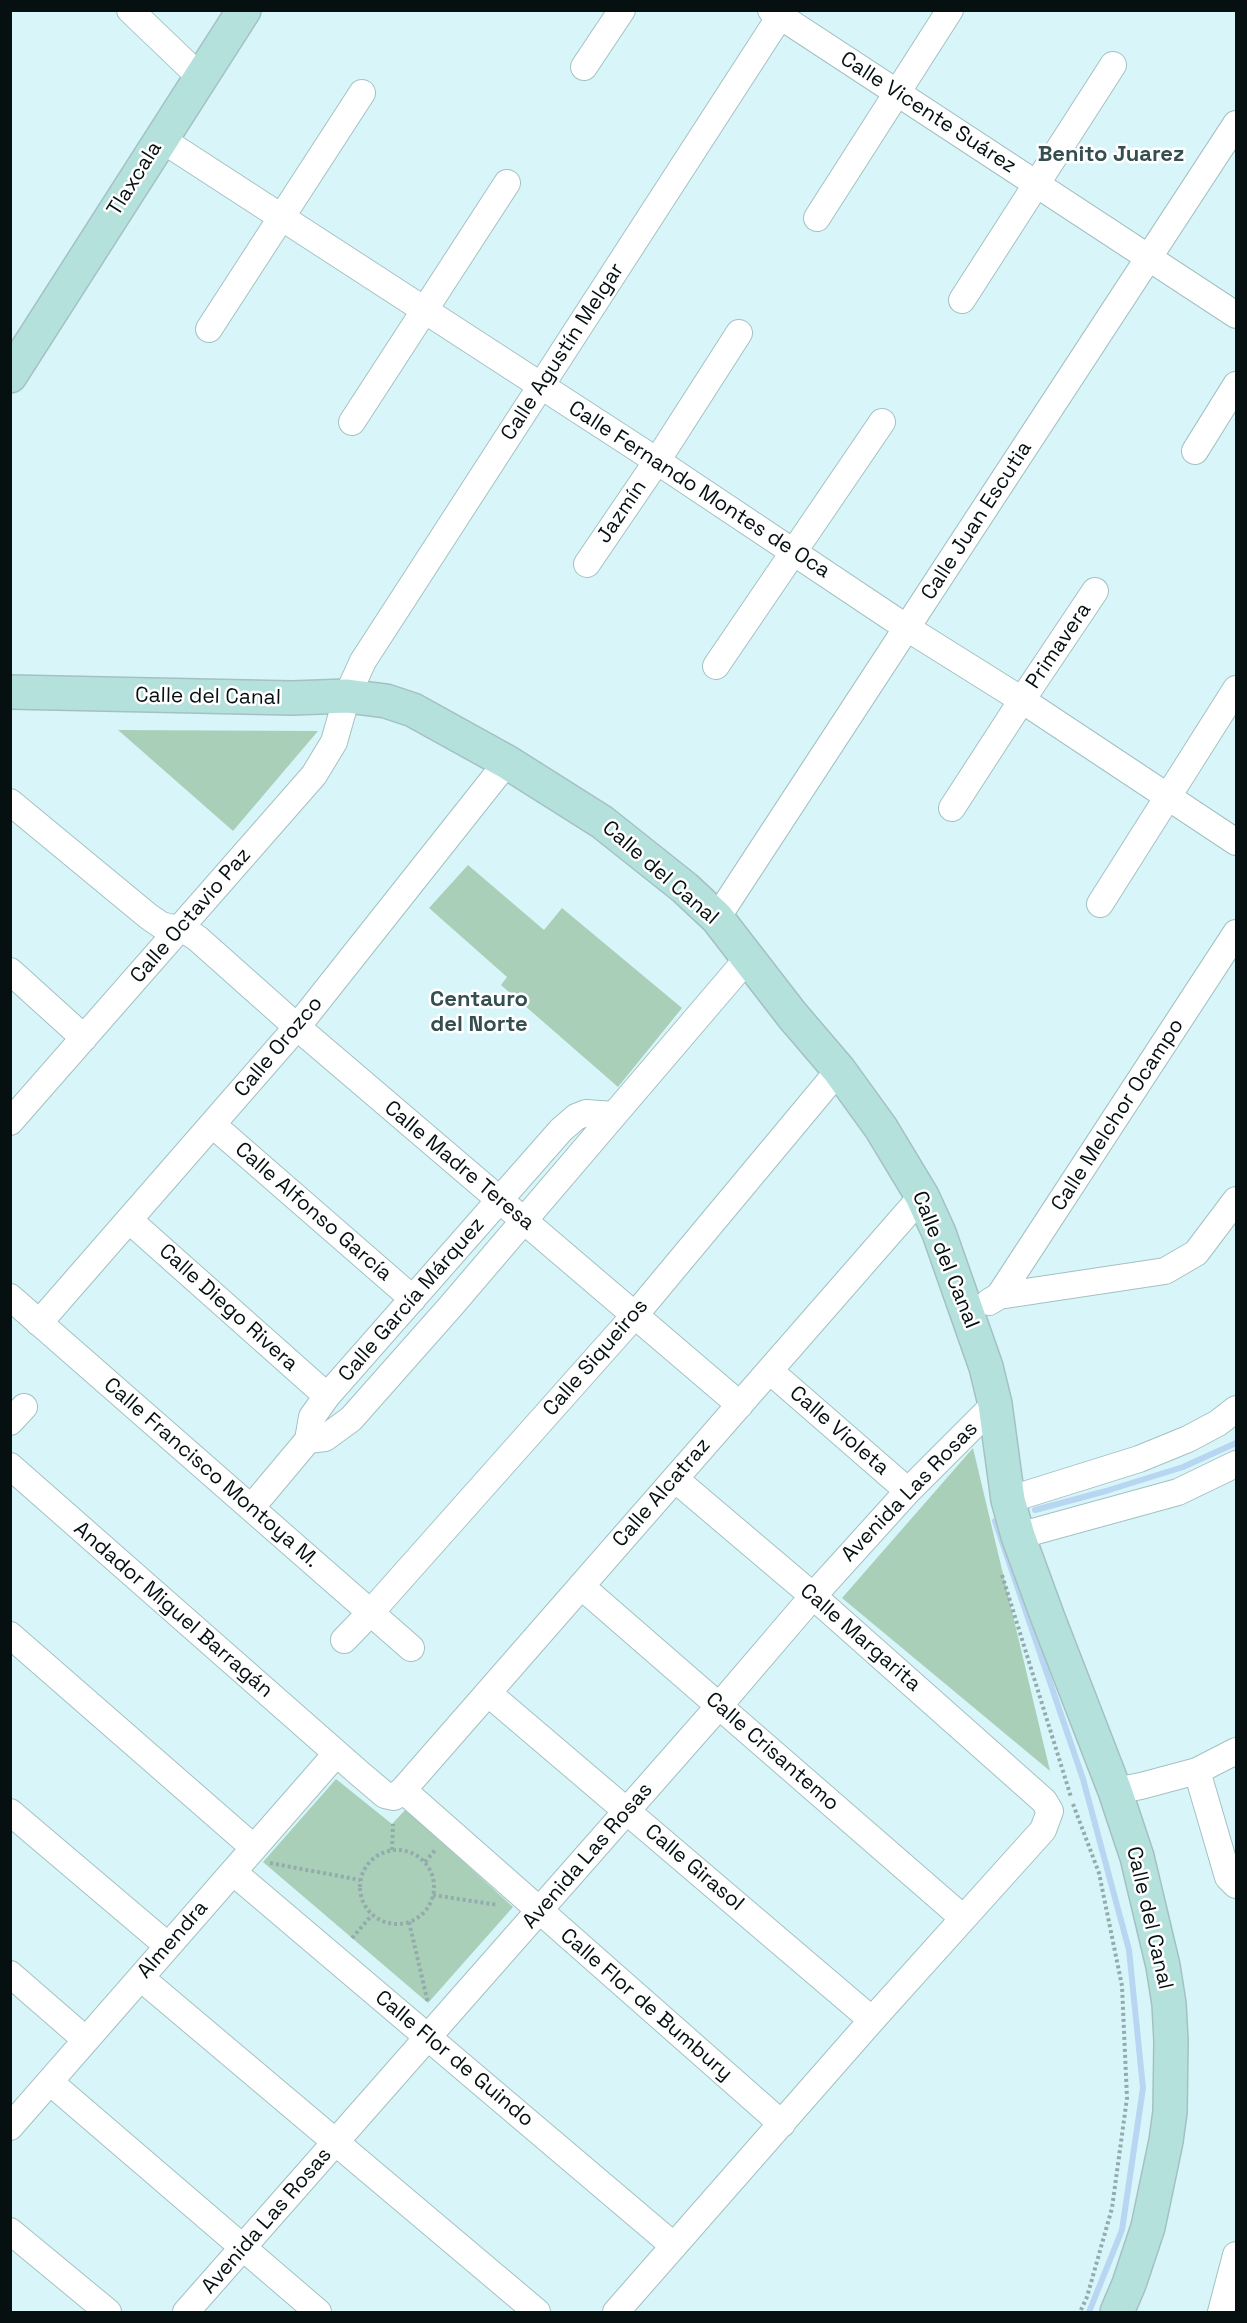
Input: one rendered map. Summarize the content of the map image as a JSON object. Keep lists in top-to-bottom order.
{
  "streets": {
    "street": [
      "Calle Vicente Suárez",
      "Tlaxcala",
      "Calle Agustín Melgar",
      "Calle Fernando Montes de Oca",
      "Jazmín",
      "Calle Juan Escutia",
      "Primavera",
      "Calle del Canal",
      "Calle Octavio Paz",
      "Calle Orozco",
      "Calle Melchor Ocampo",
      "Calle Madre Teresa",
      "Calle Alfonso García",
      "Calle García Márquez",
      "Calle Diego Rivera",
      "Calle Siqueiros",
      "Calle Violeta",
      "Calle Francisco Montoya M.",
      "Avenida Las Rosas",
      "Calle Alcatraz",
      "Andador Miguel Barragán",
      "Calle Margarita",
      "Calle Crisantemo",
      "Calle Girasol",
      "Almendra",
      "Calle Flor de Bumbury",
      "Calle Flor de Guindo"
    ]
  },
  "crossings": [
    ["Calle Vicente Suárez", "Calle Agustín Melgar"],
    ["Calle Vicente Suárez", "Calle Juan Escutia"],
    ["Tlaxcala", "Calle Fernando Montes de Oca"],
    ["Calle Agustín Melgar", "Calle Fernando Montes de Oca"],
    ["Calle Agustín Melgar", "Calle del Canal"],
    ["Calle Agustín Melgar", "Calle Octavio Paz"],
    ["Calle Fernando Montes de Oca", "Jazmín"],
    ["Calle Fernando Montes de Oca", "Calle Juan Escutia"],
    ["Calle Fernando Montes de Oca", "Primavera"],
    ["Calle Juan Escutia", "Calle del Canal"],
    ["Calle del Canal", "Calle Octavio Paz"],
    ["Calle del Canal", "Calle Orozco"],
    ["Calle del Canal", "Calle García Márquez"],
    ["Calle del Canal", "Calle Siqueiros"],
    ["Calle del Canal", "Avenida Las Rosas"],
    ["Calle del Canal", "Calle Alcatraz"],
    ["Calle Octavio Paz", "Calle Madre Teresa"],
    ["Calle Orozco", "Calle Madre Teresa"],
    ["Calle Orozco", "Calle Alfonso García"],
    ["Calle Orozco", "Calle Diego Rivera"],
    ["Calle Orozco", "Calle Francisco Montoya M."],
    ["Calle Madre Teresa", "Calle García Márquez"],
    ["Calle Madre Teresa", "Calle Siqueiros"],
    ["Calle Madre Teresa", "Calle Alcatraz"],
    ["Calle Alfonso García", "Calle García Márquez"],
    ["Calle García Márquez", "Calle Diego Rivera"],
    ["Calle García Márquez", "Calle Francisco Montoya M."],
    ["Calle Siqueiros", "Calle Francisco Montoya M."],
    ["Calle Violeta", "Avenida Las Rosas"],
    ["Calle Violeta", "Calle Alcatraz"],
    ["Avenida Las Rosas", "Calle Margarita"],
    ["Avenida Las Rosas", "Calle Crisantemo"],
    ["Avenida Las Rosas", "Calle Girasol"],
    ["Avenida Las Rosas", "Calle Flor de Bumbury"],
    ["Avenida Las Rosas", "Calle Flor de Guindo"],
    ["Calle Alcatraz", "Andador Miguel Barragán"],
    ["Calle Alcatraz", "Calle Margarita"],
    ["Calle Alcatraz", "Calle Crisantemo"],
    ["Calle Alcatraz", "Calle Girasol"],
    ["Calle Alcatraz", "Calle Flor de Bumbury"],
    ["Andador Miguel Barragán", "Almendra"],
    ["Andador Miguel Barragán", "Calle Flor de Bumbury"],
    ["Calle Margarita", "Calle Crisantemo"],
    ["Almendra", "Calle Flor de Guindo"]
  ],
  "districts": ["Benito Juarez", "Centauro del Norte"]
}
